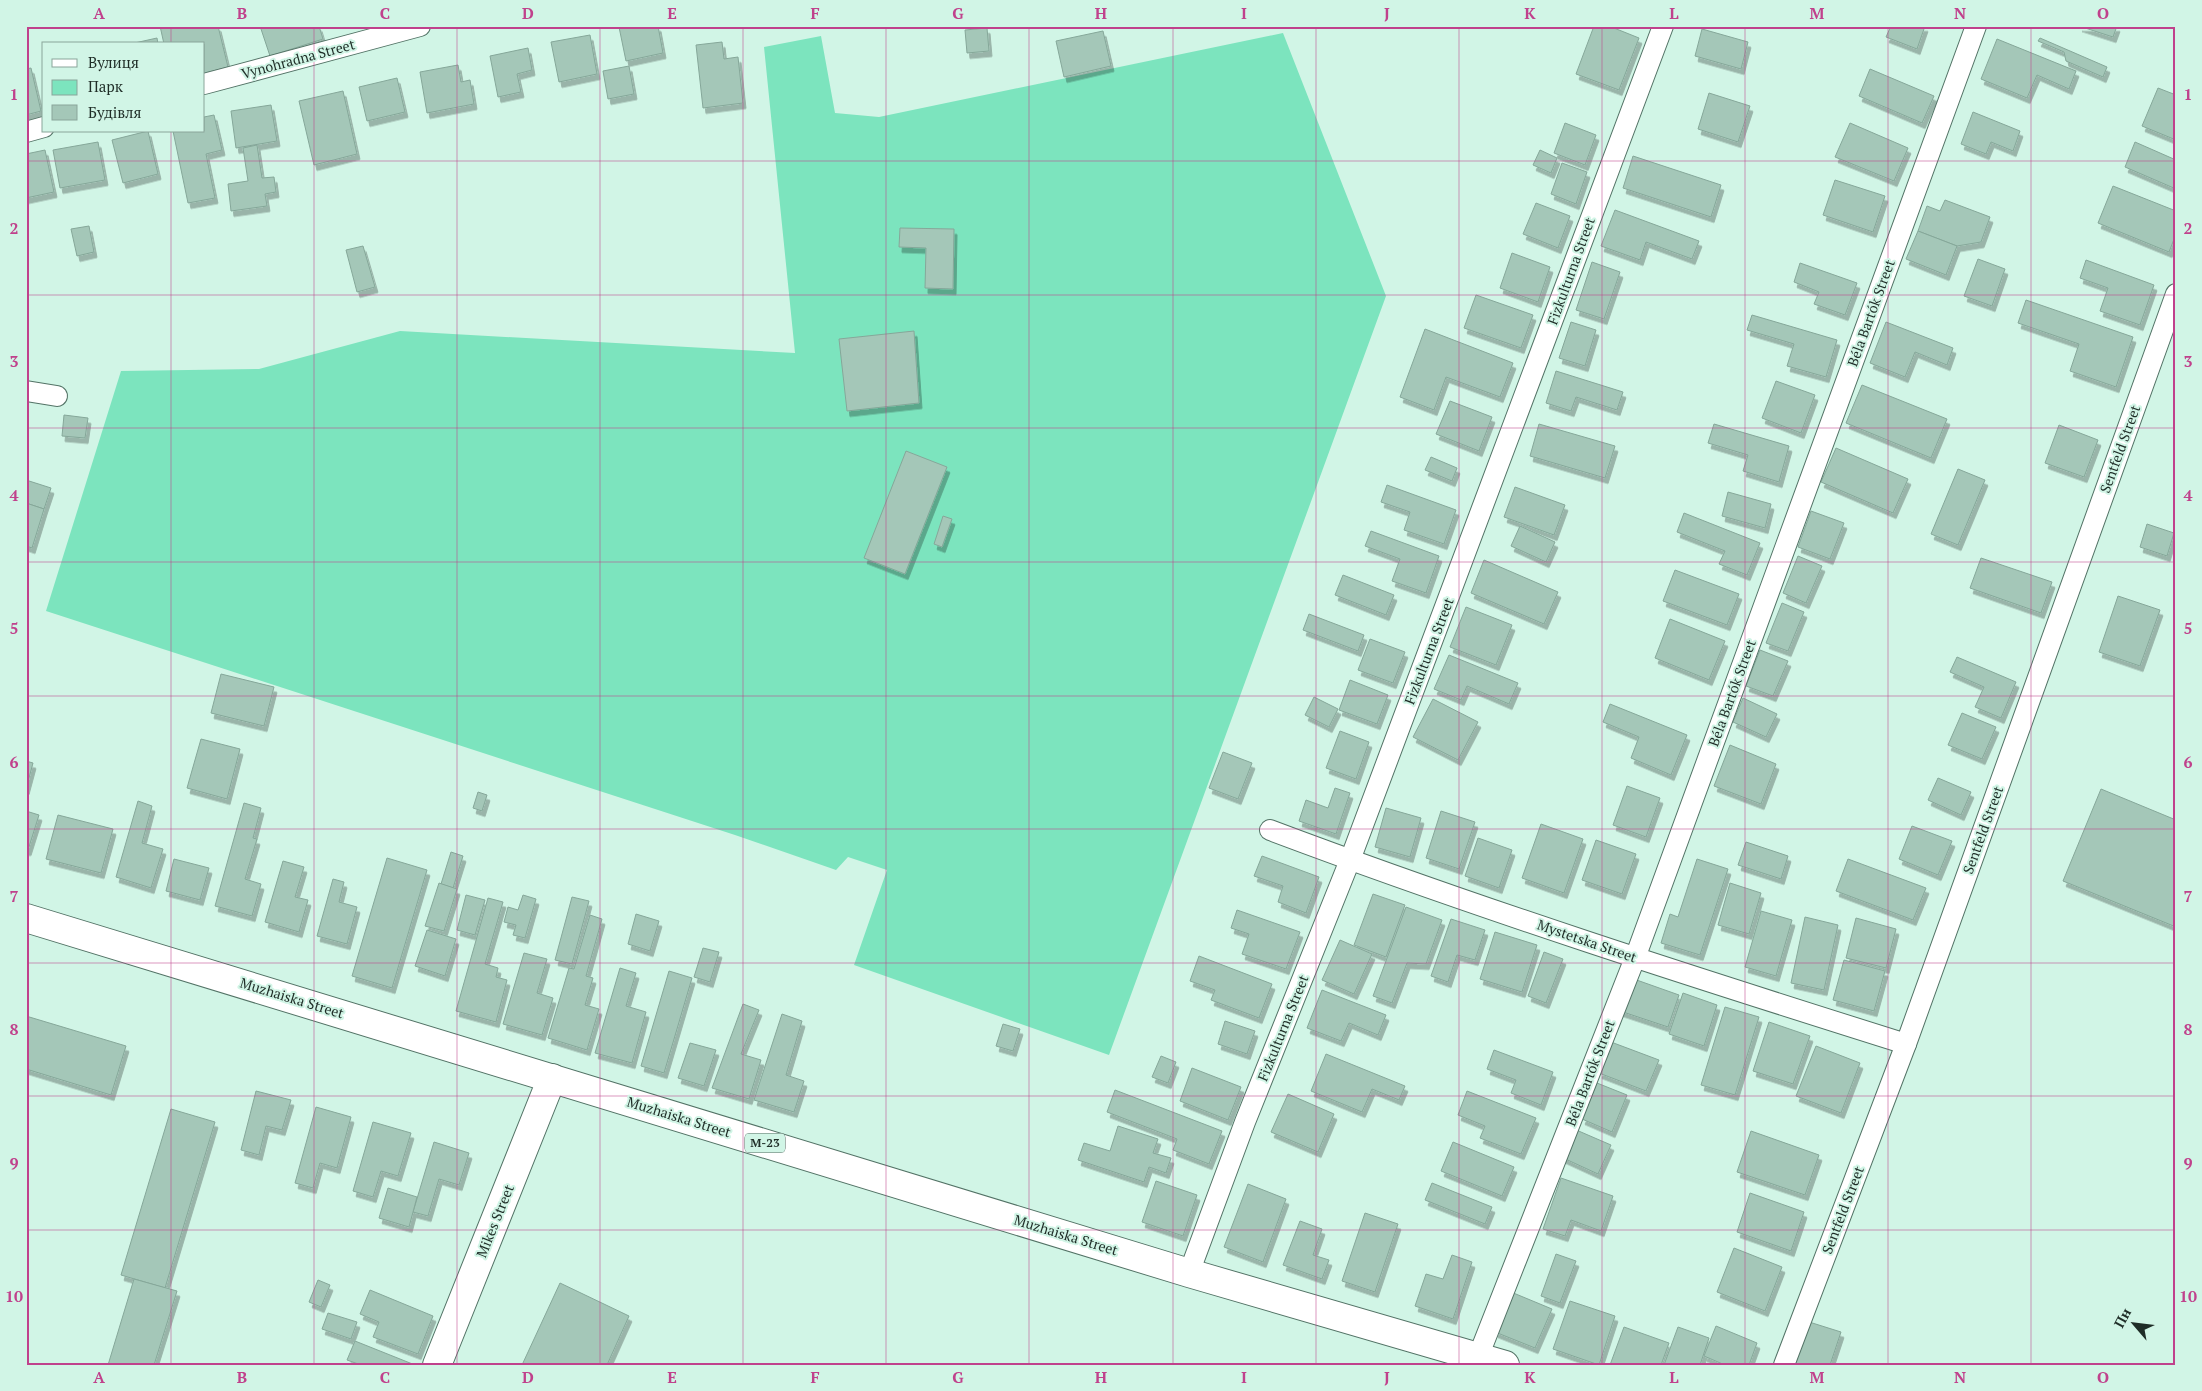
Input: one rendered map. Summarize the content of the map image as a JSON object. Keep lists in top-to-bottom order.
{
  "streets": {
    "main road": ["Muzhaiska Street", "М-23", "Mikes Street"],
    "street": [
      "Vynohradna Street",
      "Fizkulturna Street",
      "Béla Bartók Street",
      "Sentfeld Street",
      "Mystetska Street"
    ]
  },
  "crossings": [
    ["Fizkulturna Street", "Mystetska Street"],
    ["Fizkulturna Street", "Muzhaiska Street"],
    ["Béla Bartók Street", "Mystetska Street"],
    ["Béla Bartók Street", "Muzhaiska Street"],
    ["Sentfeld Street", "Mystetska Street"],
    ["Muzhaiska Street", "Mikes Street"]
  ],
  "legend": ["Вулиця", "Парк", "Будівля"],
  "north": "top left",
  "grid": {
    "columns": [
      "A",
      "B",
      "C",
      "D",
      "E",
      "F",
      "G",
      "H",
      "I",
      "J",
      "K",
      "L",
      "M",
      "N",
      "O"
    ],
    "rows": [
      "1",
      "2",
      "3",
      "4",
      "5",
      "6",
      "7",
      "8",
      "9",
      "10"
    ]
  }
}
